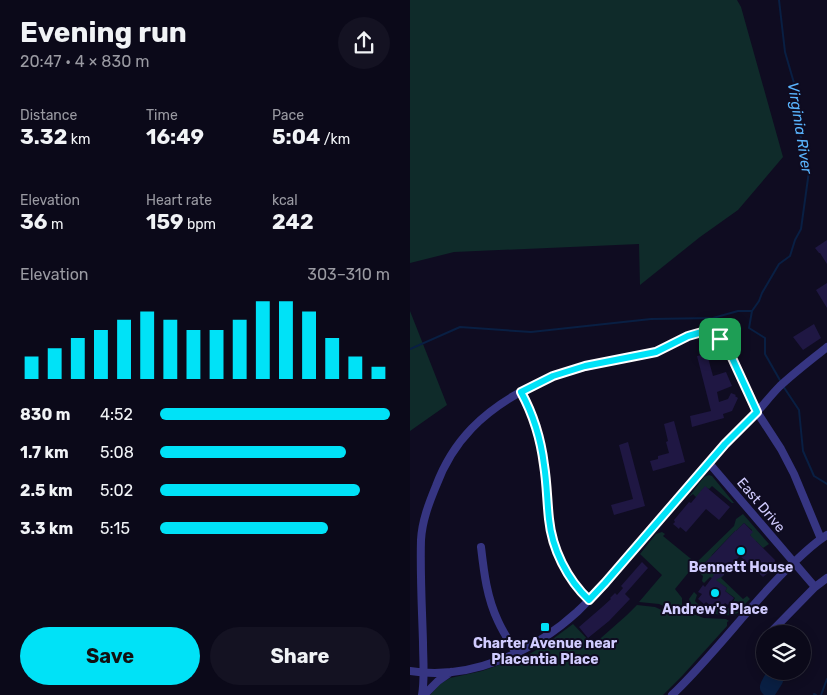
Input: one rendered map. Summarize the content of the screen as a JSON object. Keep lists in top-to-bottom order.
{
  "streets": {
    "street": ["East Drive"]
  },
  "water": ["Virginia River"],
  "places": {
    "other": ["Bennett House", "Andrew's Place"],
    "transit": ["Charter Avenue near Placentia Place"]
  },
  "page": {
    "heading": ["Evening run", "20:47 · 4 × 830 m"],
    "stats": [
      ["Distance", "3.32 km"],
      ["Time", "16:49"],
      ["Pace", "5:04 /km"],
      ["Elevation", "36 m"],
      ["Heart rate", "159 bpm"],
      ["kcal", "242"]
    ],
    "chart": ["Elevation", "303–310 m"],
    "list": [
      {
        "name": "830 m",
        "note": "4:52"
      },
      {
        "name": "1.7 km",
        "note": "5:08"
      },
      {
        "name": "2.5 km",
        "note": "5:02"
      },
      {
        "name": "3.3 km",
        "note": "5:15"
      }
    ],
    "buttons": ["Save", "Share"]
  }
}
